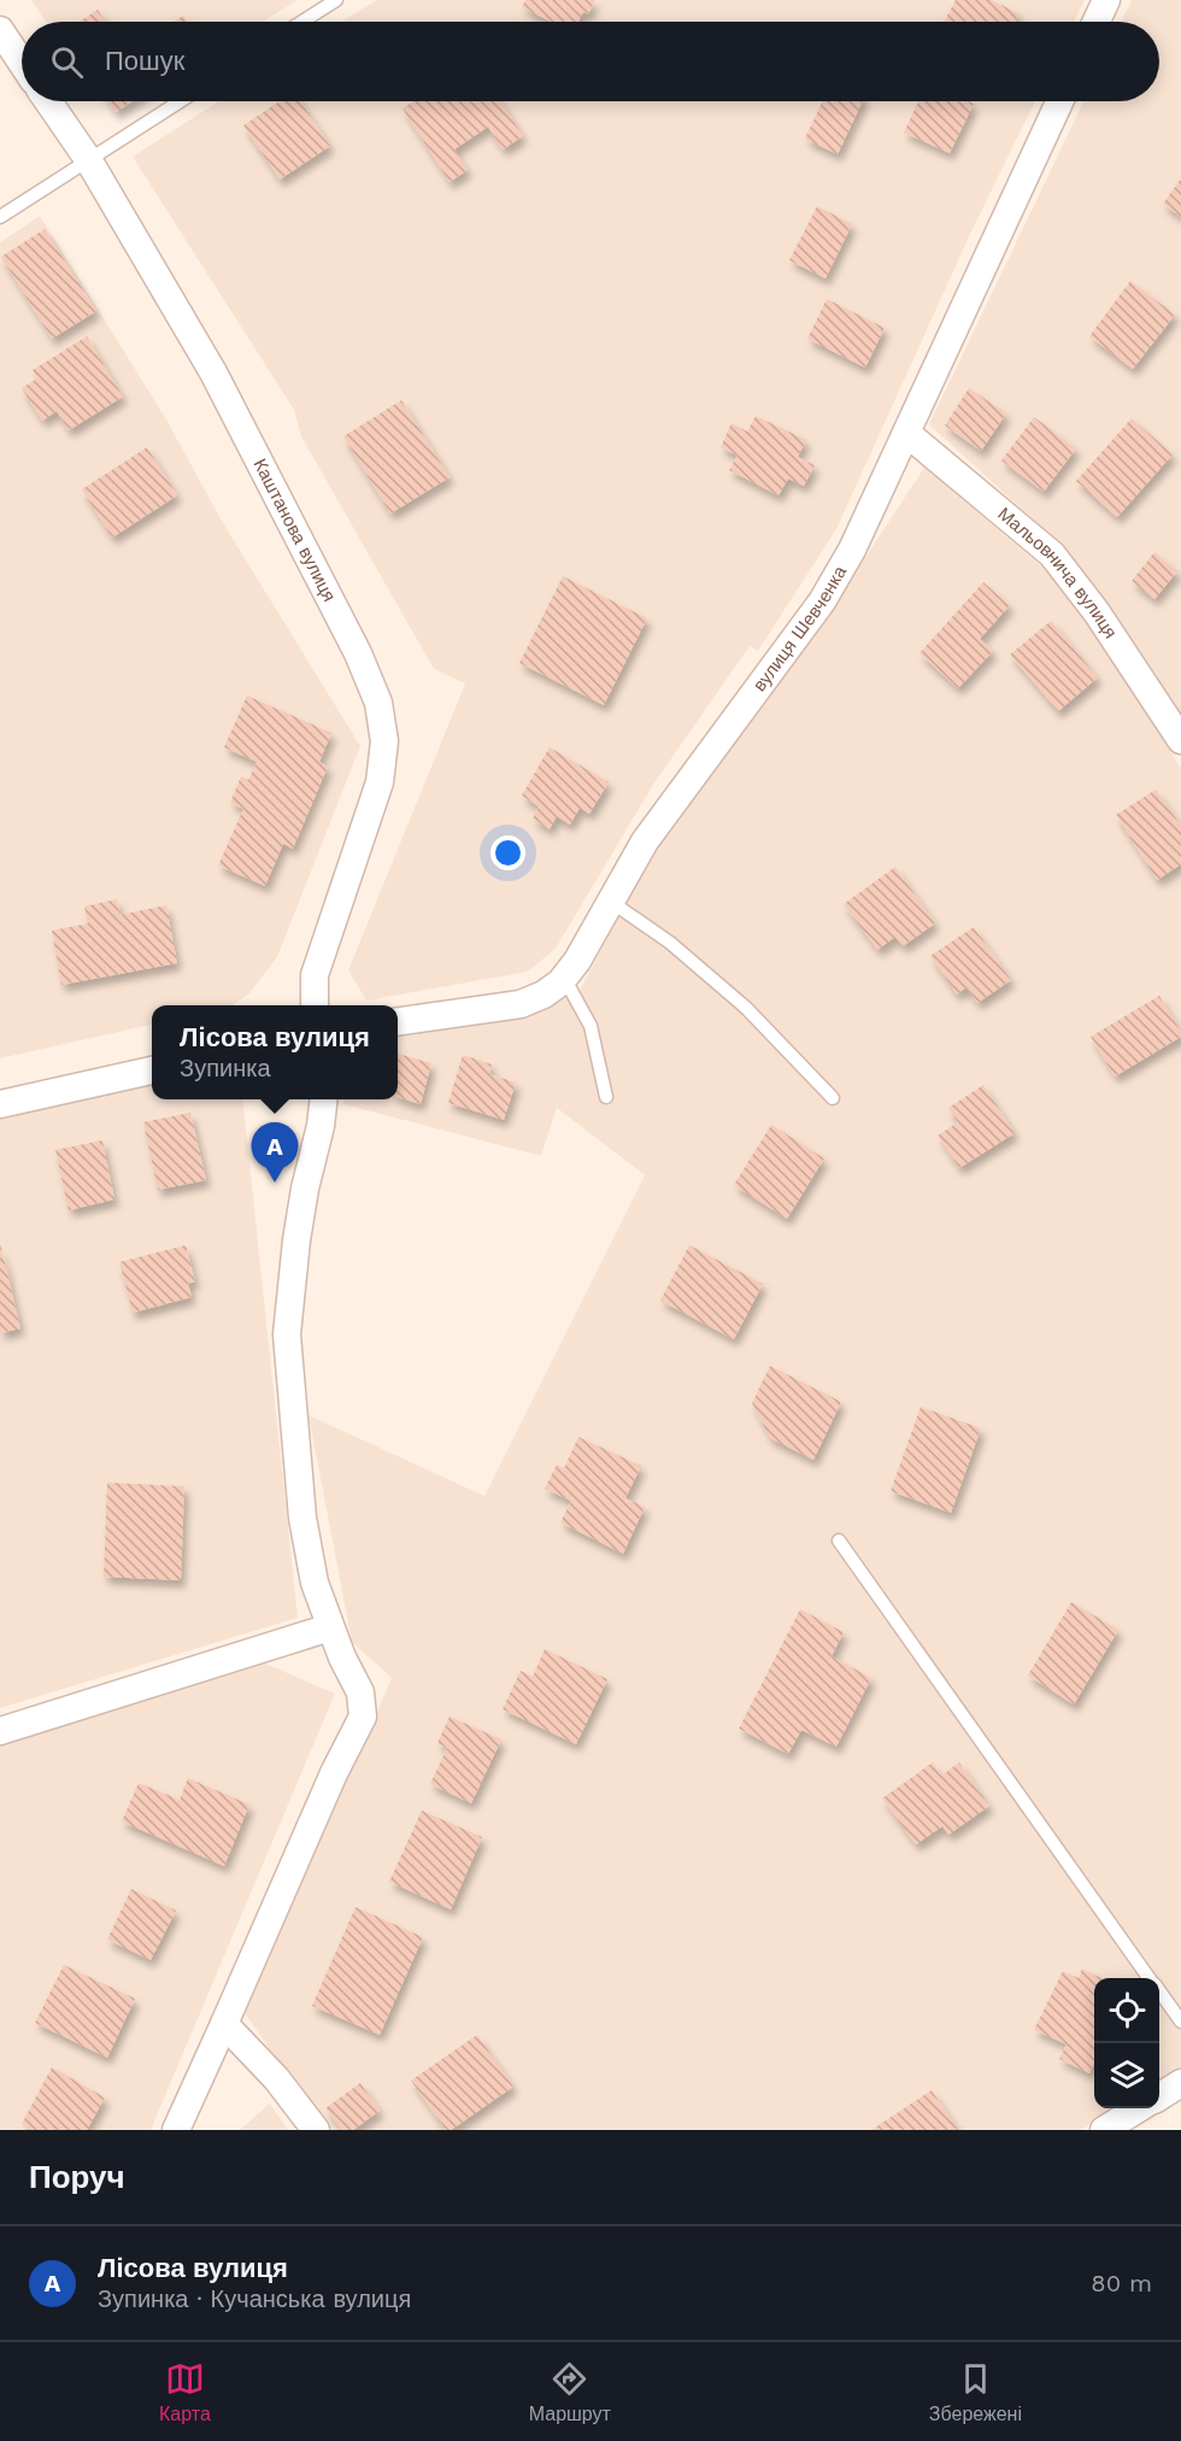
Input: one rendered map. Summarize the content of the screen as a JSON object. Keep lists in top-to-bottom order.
{
  "streets": {
    "street": ["Каштанова вулиця", "Мальовнича вулиця", "вулиця Шевченка"]
  },
  "crossings": [
    ["Мальовнича вулиця", "вулиця Шевченка"]
  ],
  "page": {
    "search": "Пошук",
    "popup": ["Лісова вулиця", "Зупинка"],
    "pins": "A",
    "heading": "Поруч",
    "list": [
      {
        "mark": "A",
        "name": "Лісова вулиця",
        "note": "Зупинка · Кучанська вулиця",
        "value": "80 m"
      }
    ],
    "nav": ["Карта", "Маршрут", "Збережені"]
  }
}
